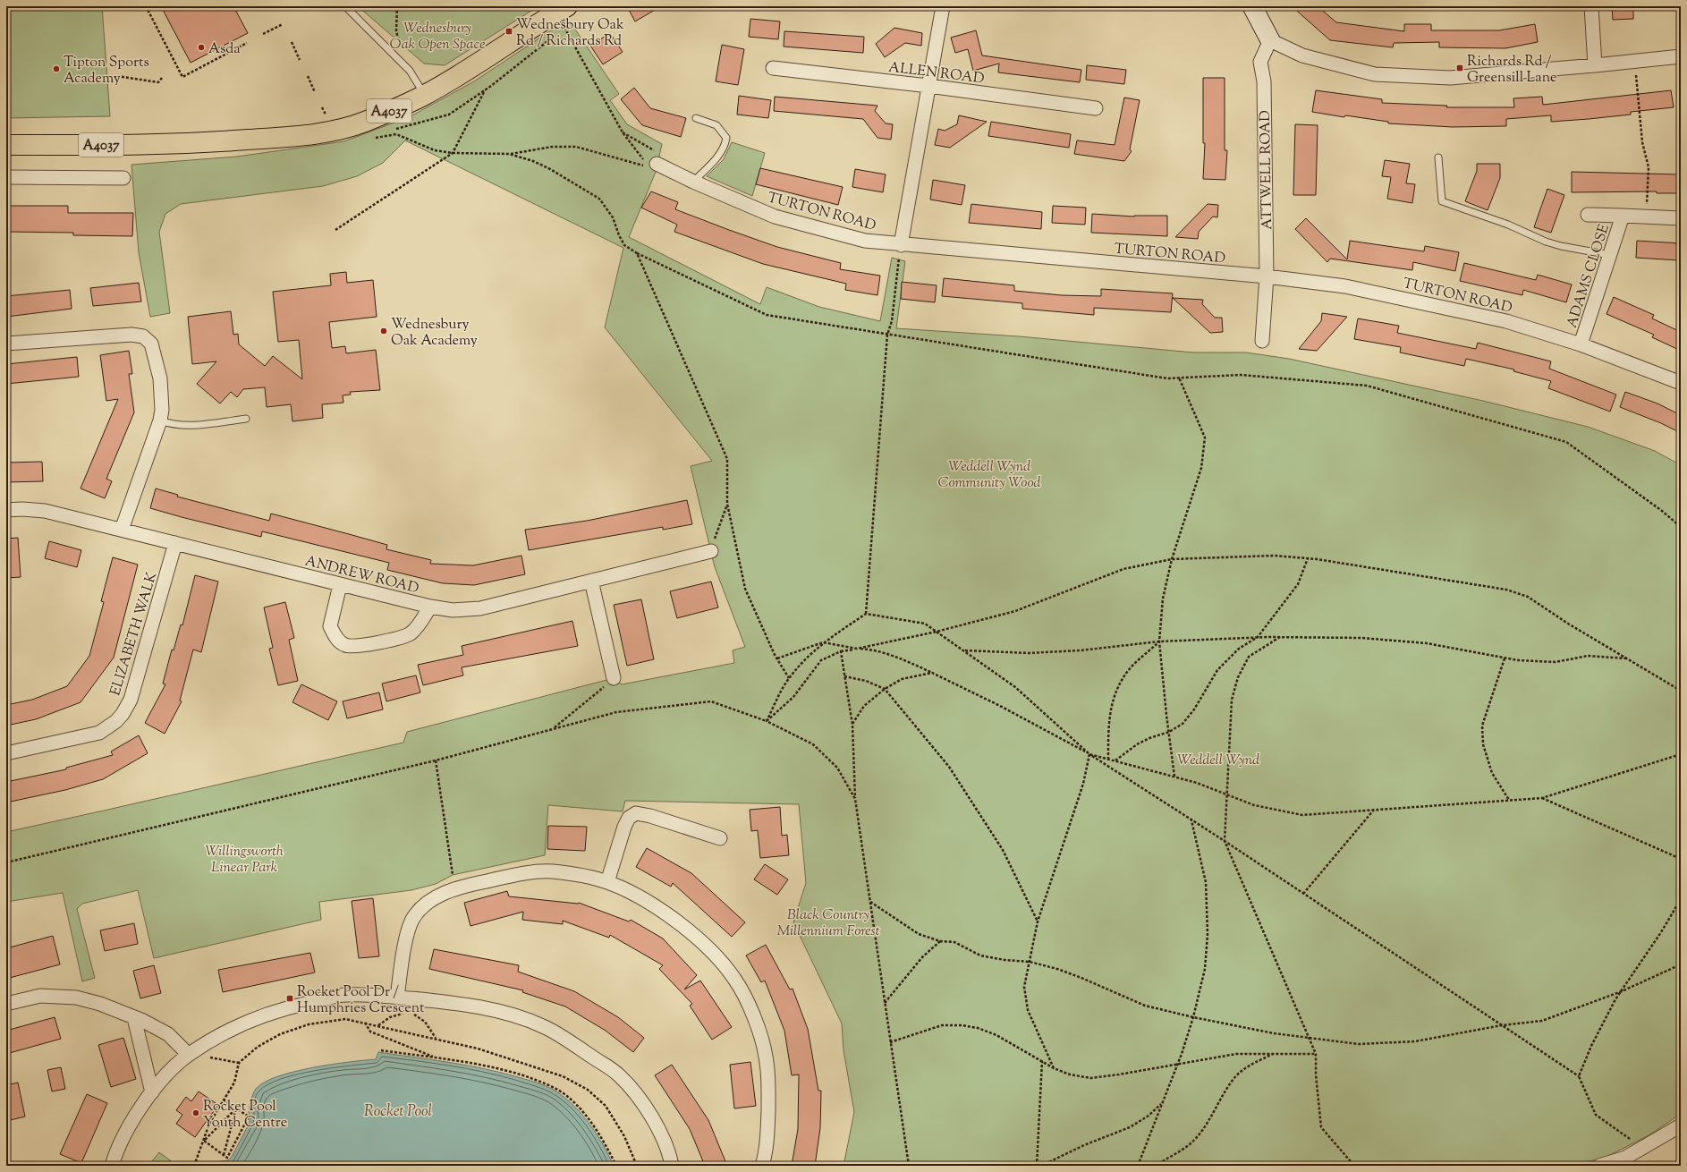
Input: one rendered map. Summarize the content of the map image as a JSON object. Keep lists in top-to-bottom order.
{
  "streets": {
    "main road": ["A4037"],
    "street": [
      "ALLEN ROAD",
      "ATTWELL ROAD",
      "TURTON ROAD",
      "ADAMS CLOSE",
      "ANDREW ROAD",
      "ELIZABETH WALK"
    ]
  },
  "crossings": [
    ["ATTWELL ROAD", "TURTON ROAD"],
    ["TURTON ROAD", "ADAMS CLOSE"],
    ["ANDREW ROAD", "ELIZABETH WALK"]
  ],
  "water": ["Rocket Pool"],
  "parks": [
    "Wednesbury Oak Open Space",
    "Weddell Wynd Community Wood",
    "Weddell Wynd",
    "Willingsworth Linear Park",
    "Black Country Millennium Forest"
  ],
  "places": {
    "transit": ["Wednesbury Oak Rd / Richards Rd", "Richards Rd / Greensill Lane", "Rocket Pool Dr / Humphries Crescent"],
    "other": [
      "Asda",
      "Tipton Sports Academy",
      "Wednesbury Oak Academy",
      "Rocket Pool Youth Centre"
    ]
  }
}
